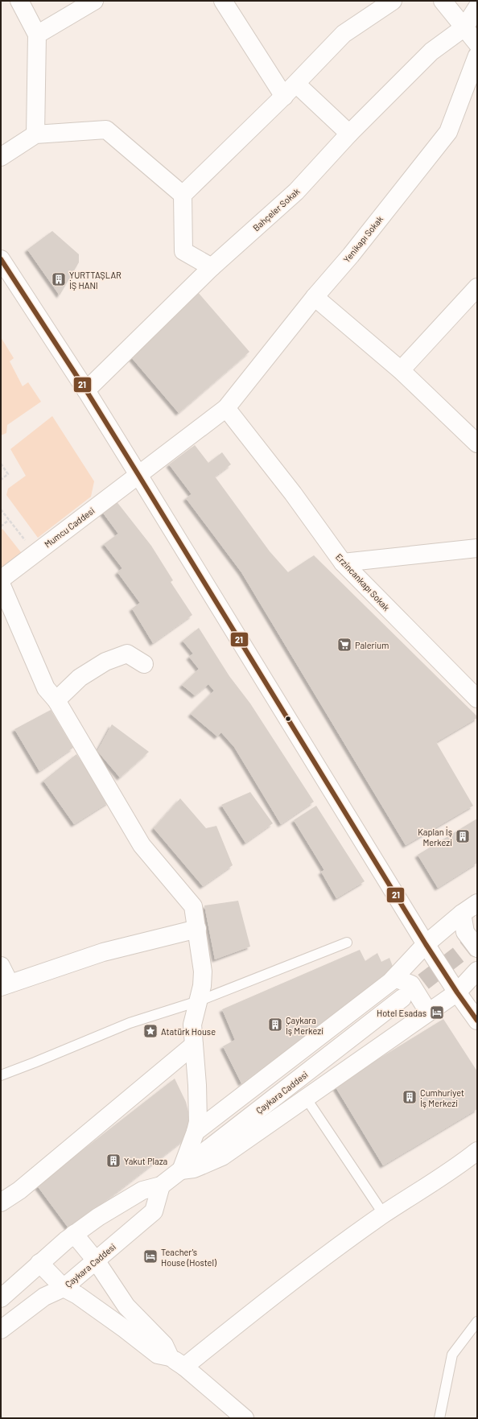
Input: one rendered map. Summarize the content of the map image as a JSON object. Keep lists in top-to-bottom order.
{
  "streets": {
    "street": [
      "Bahçeler Sokak",
      "Yenikapı Sokak",
      "Mumcu Caddesi",
      "Erzincankapı Sokak",
      "Çaykara Caddesi"
    ]
  },
  "crossings": [
    ["Yenikapı Sokak", "Mumcu Caddesi"],
    ["Yenikapı Sokak", "Erzincankapı Sokak"],
    ["Mumcu Caddesi", "Erzincankapı Sokak"]
  ],
  "places": {
    "building": [
      "YURTTAŞLAR İŞ HANI",
      "Kaplan İş Merkezi",
      "Çaykara İş Merkezi",
      "Cumhuriyet İş Merkezi",
      "Yakut Plaza"
    ],
    "supermarket": ["Palerium"],
    "hotel": ["Hotel Esadas", "Teacher's House (Hostel)"],
    "place": ["Atatürk House"]
  },
  "lines": ["transit line 21"]
}
